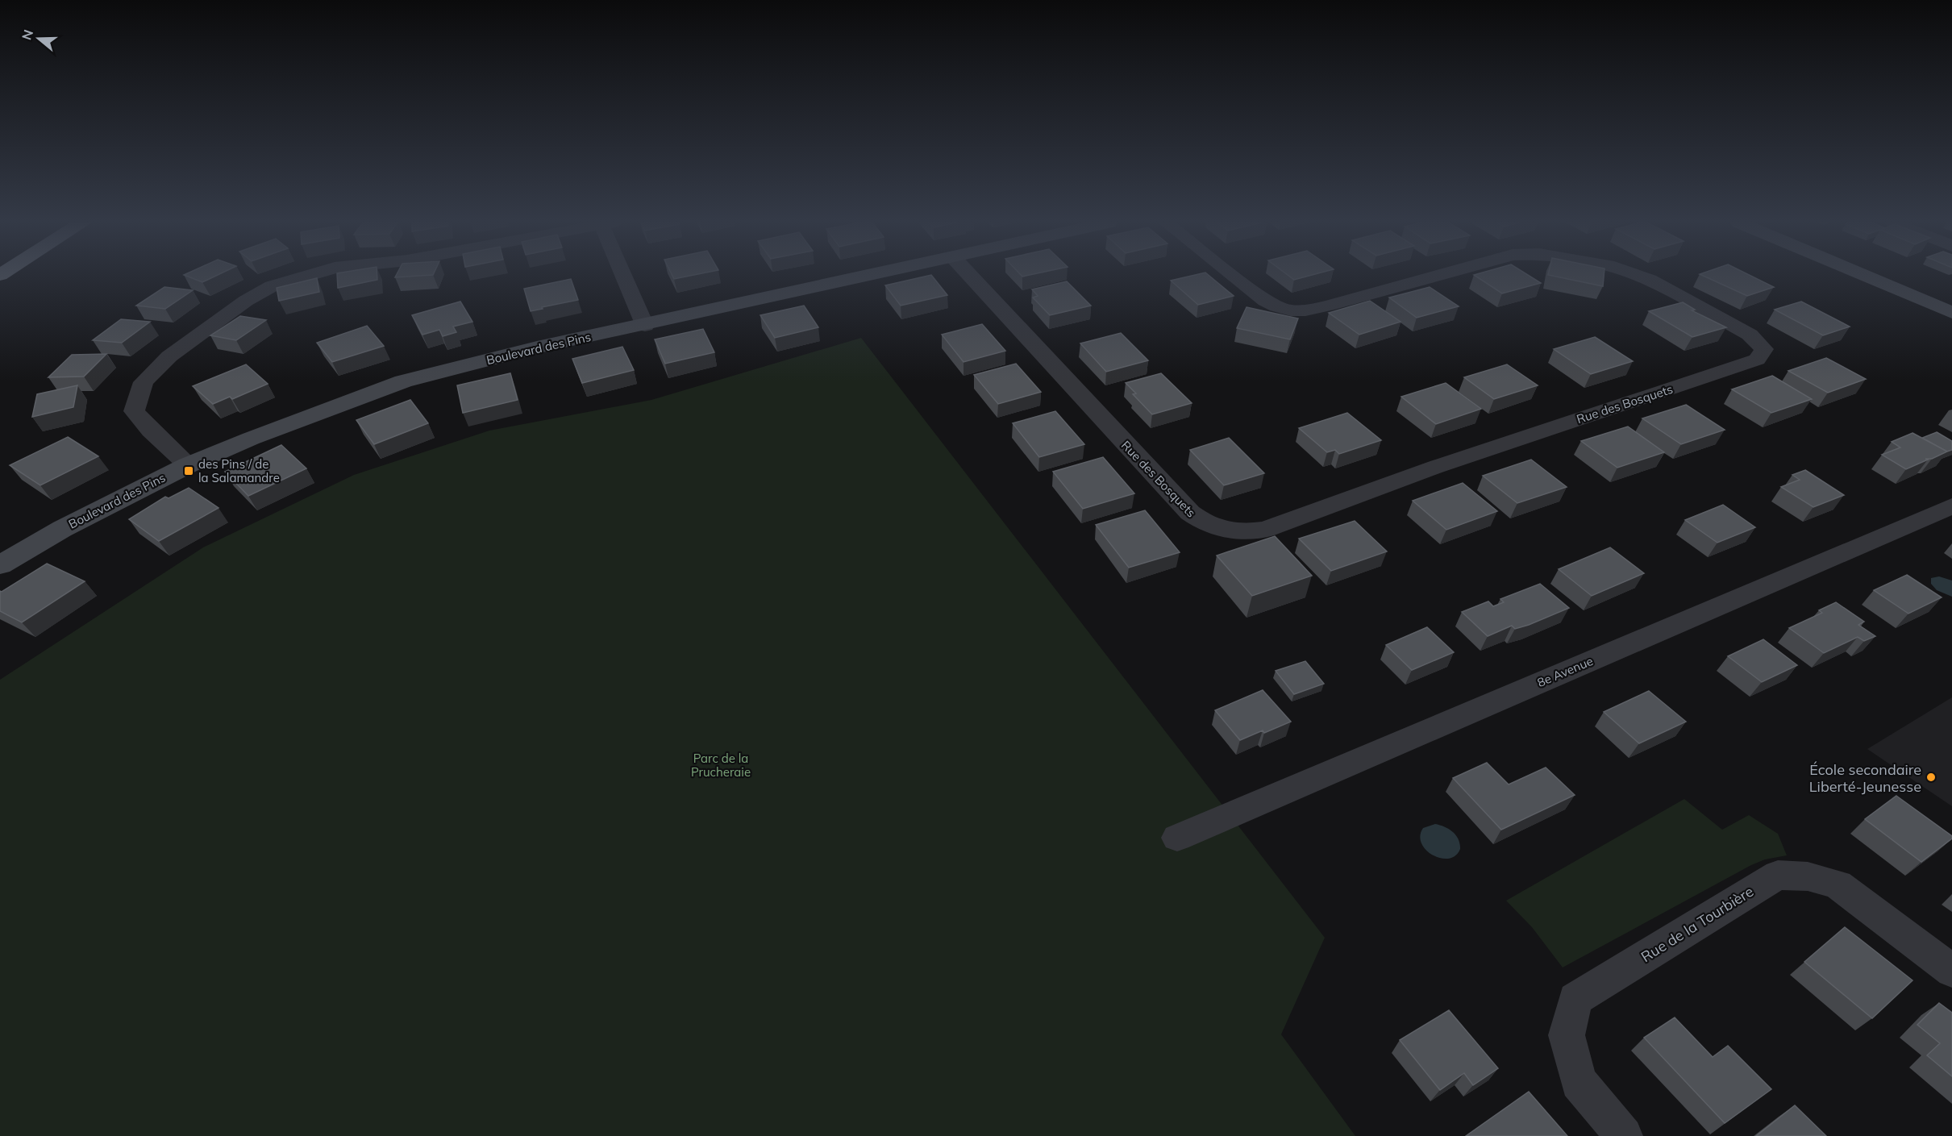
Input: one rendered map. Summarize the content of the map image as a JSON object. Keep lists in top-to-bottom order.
{
  "streets": {
    "street": [
      "Boulevard des Pins",
      "Rue des Bosquets",
      "8e Avenue",
      "Rue de la Tourbière"
    ]
  },
  "parks": ["Parc de la Prucheraie"],
  "places": {
    "transit": ["des Pins / de la Salamandre"],
    "other": ["École secondaire Liberté-Jeunesse"]
  },
  "north": "left"
}
